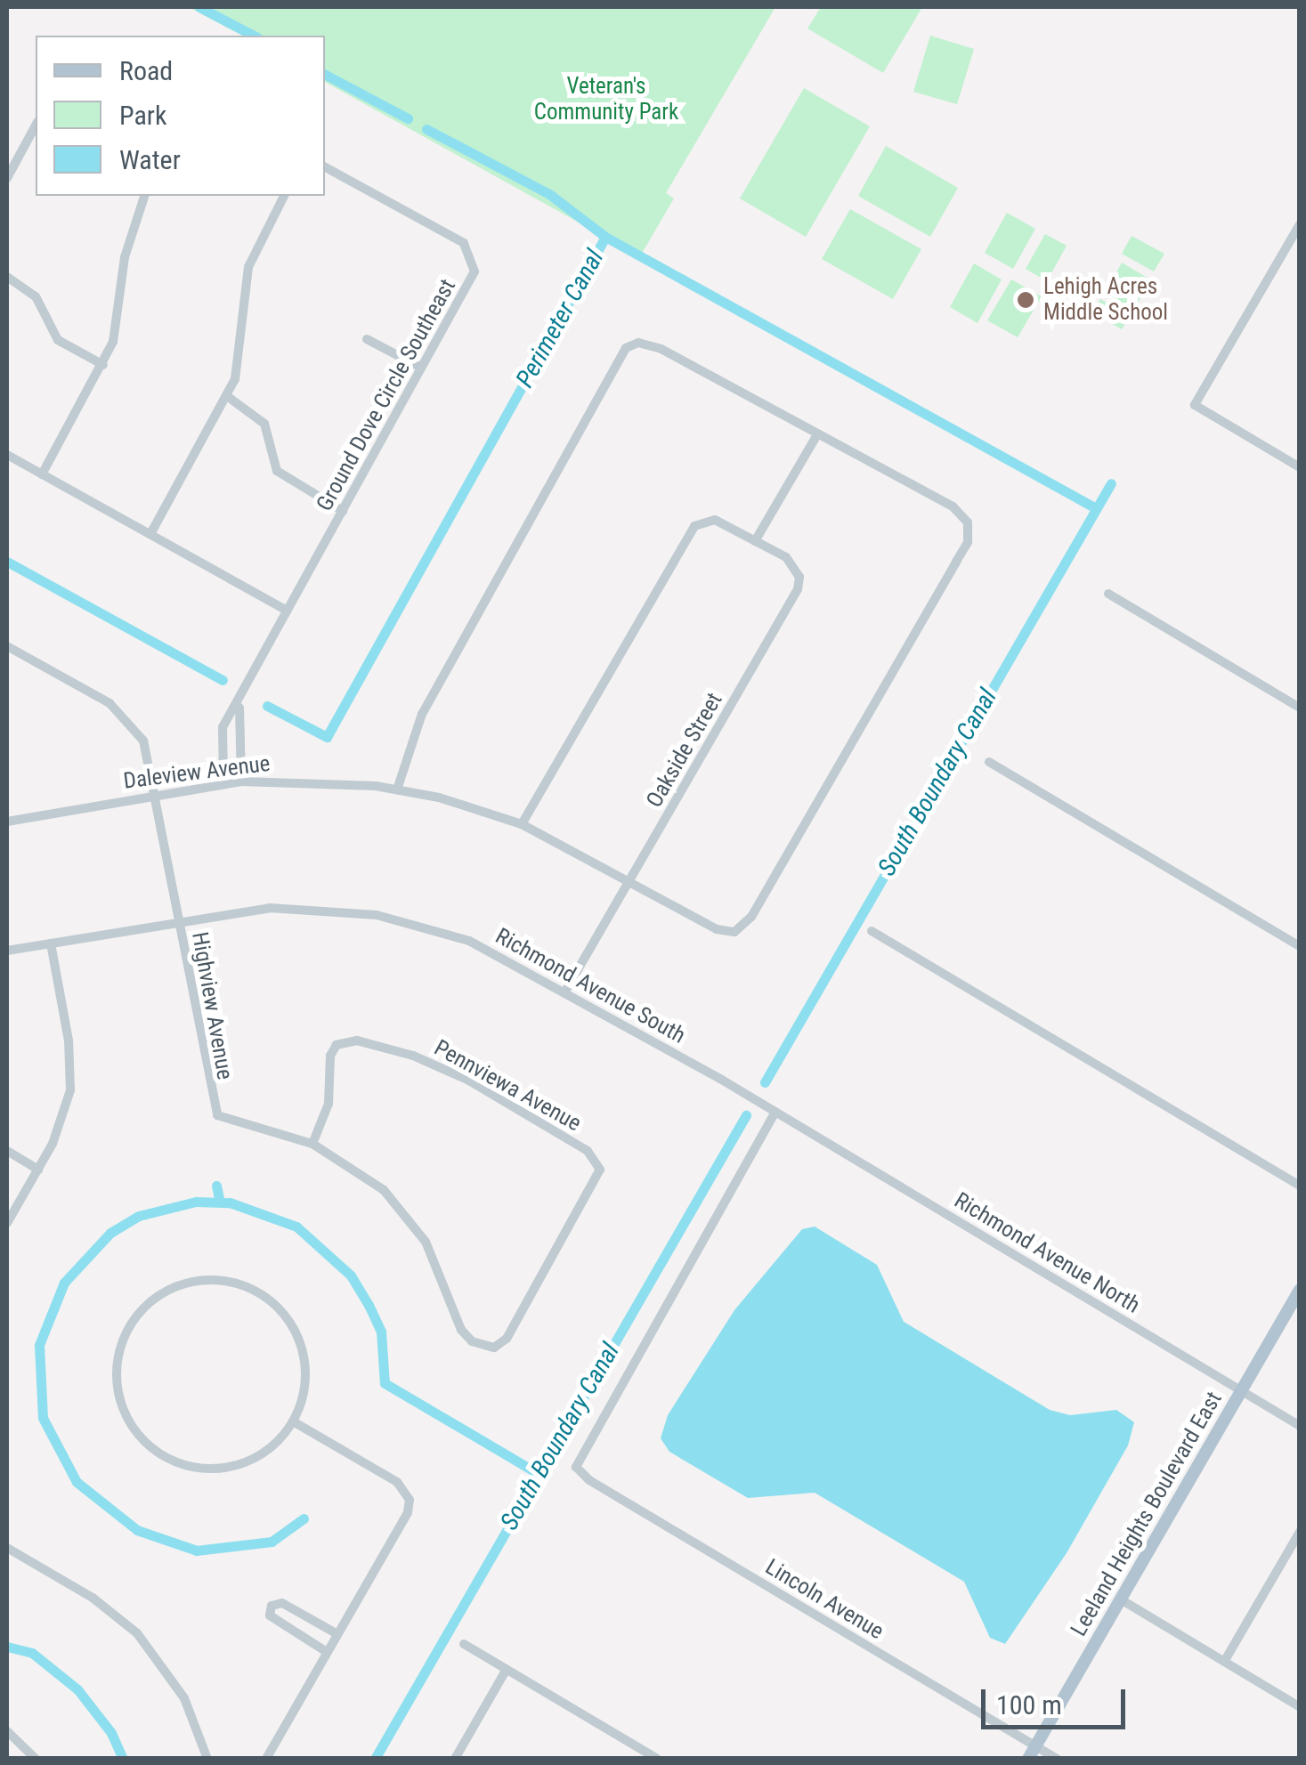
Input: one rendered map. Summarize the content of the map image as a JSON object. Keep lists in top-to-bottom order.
{
  "streets": {
    "main road": ["Leeland Heights Boulevard East"],
    "street": [
      "Ground Dove Circle Southeast",
      "Oakside Street",
      "Daleview Avenue",
      "Richmond Avenue South",
      "Highview Avenue",
      "Pennviewa Avenue",
      "Richmond Avenue North",
      "Lincoln Avenue"
    ]
  },
  "crossings": [
    ["Ground Dove Circle Southeast", "Daleview Avenue"],
    ["Oakside Street", "Daleview Avenue"],
    ["Oakside Street", "Richmond Avenue South"],
    ["Daleview Avenue", "Highview Avenue"],
    ["Richmond Avenue South", "Highview Avenue"],
    ["Richmond Avenue South", "Richmond Avenue North"],
    ["Richmond Avenue South", "Lincoln Avenue"],
    ["Highview Avenue", "Pennviewa Avenue"],
    ["Richmond Avenue North", "Leeland Heights Boulevard East"],
    ["Richmond Avenue North", "Lincoln Avenue"],
    ["Leeland Heights Boulevard East", "Lincoln Avenue"]
  ],
  "water": ["Perimeter Canal", "South Boundary Canal"],
  "parks": ["Veteran's Community Park"],
  "places": ["Lehigh Acres Middle School"],
  "legend": ["Road", "Park", "Water"],
  "scale_bar": "100 m"
}
